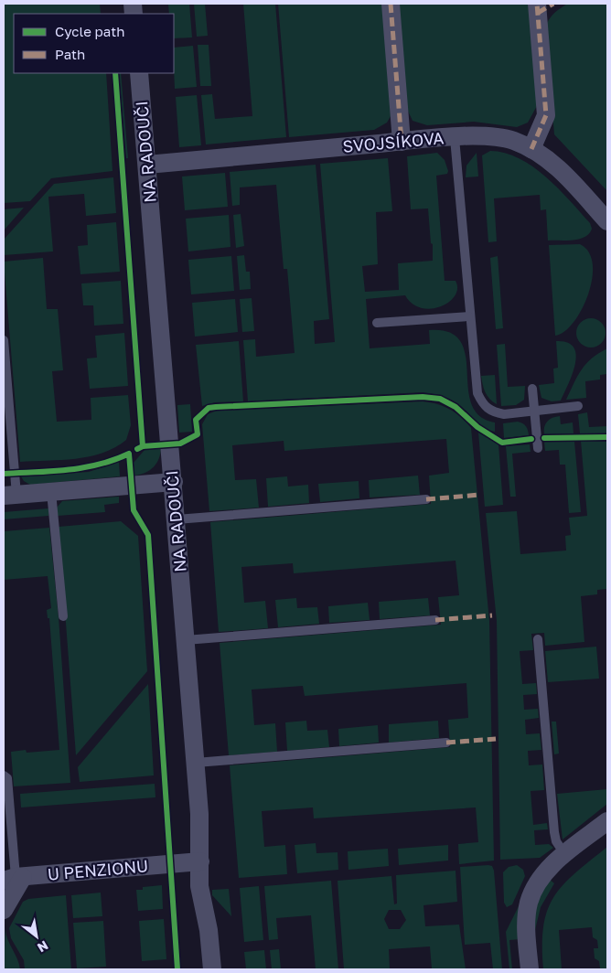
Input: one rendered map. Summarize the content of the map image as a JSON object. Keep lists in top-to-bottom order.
{
  "streets": {
    "street": ["SVOJSÍKOVA", "NA RADOUČI", "U PENZIONU"]
  },
  "crossings": [
    ["SVOJSÍKOVA", "NA RADOUČI"],
    ["NA RADOUČI", "U PENZIONU"]
  ],
  "legend": ["Cycle path", "Path"],
  "north": "bottom right"
}
